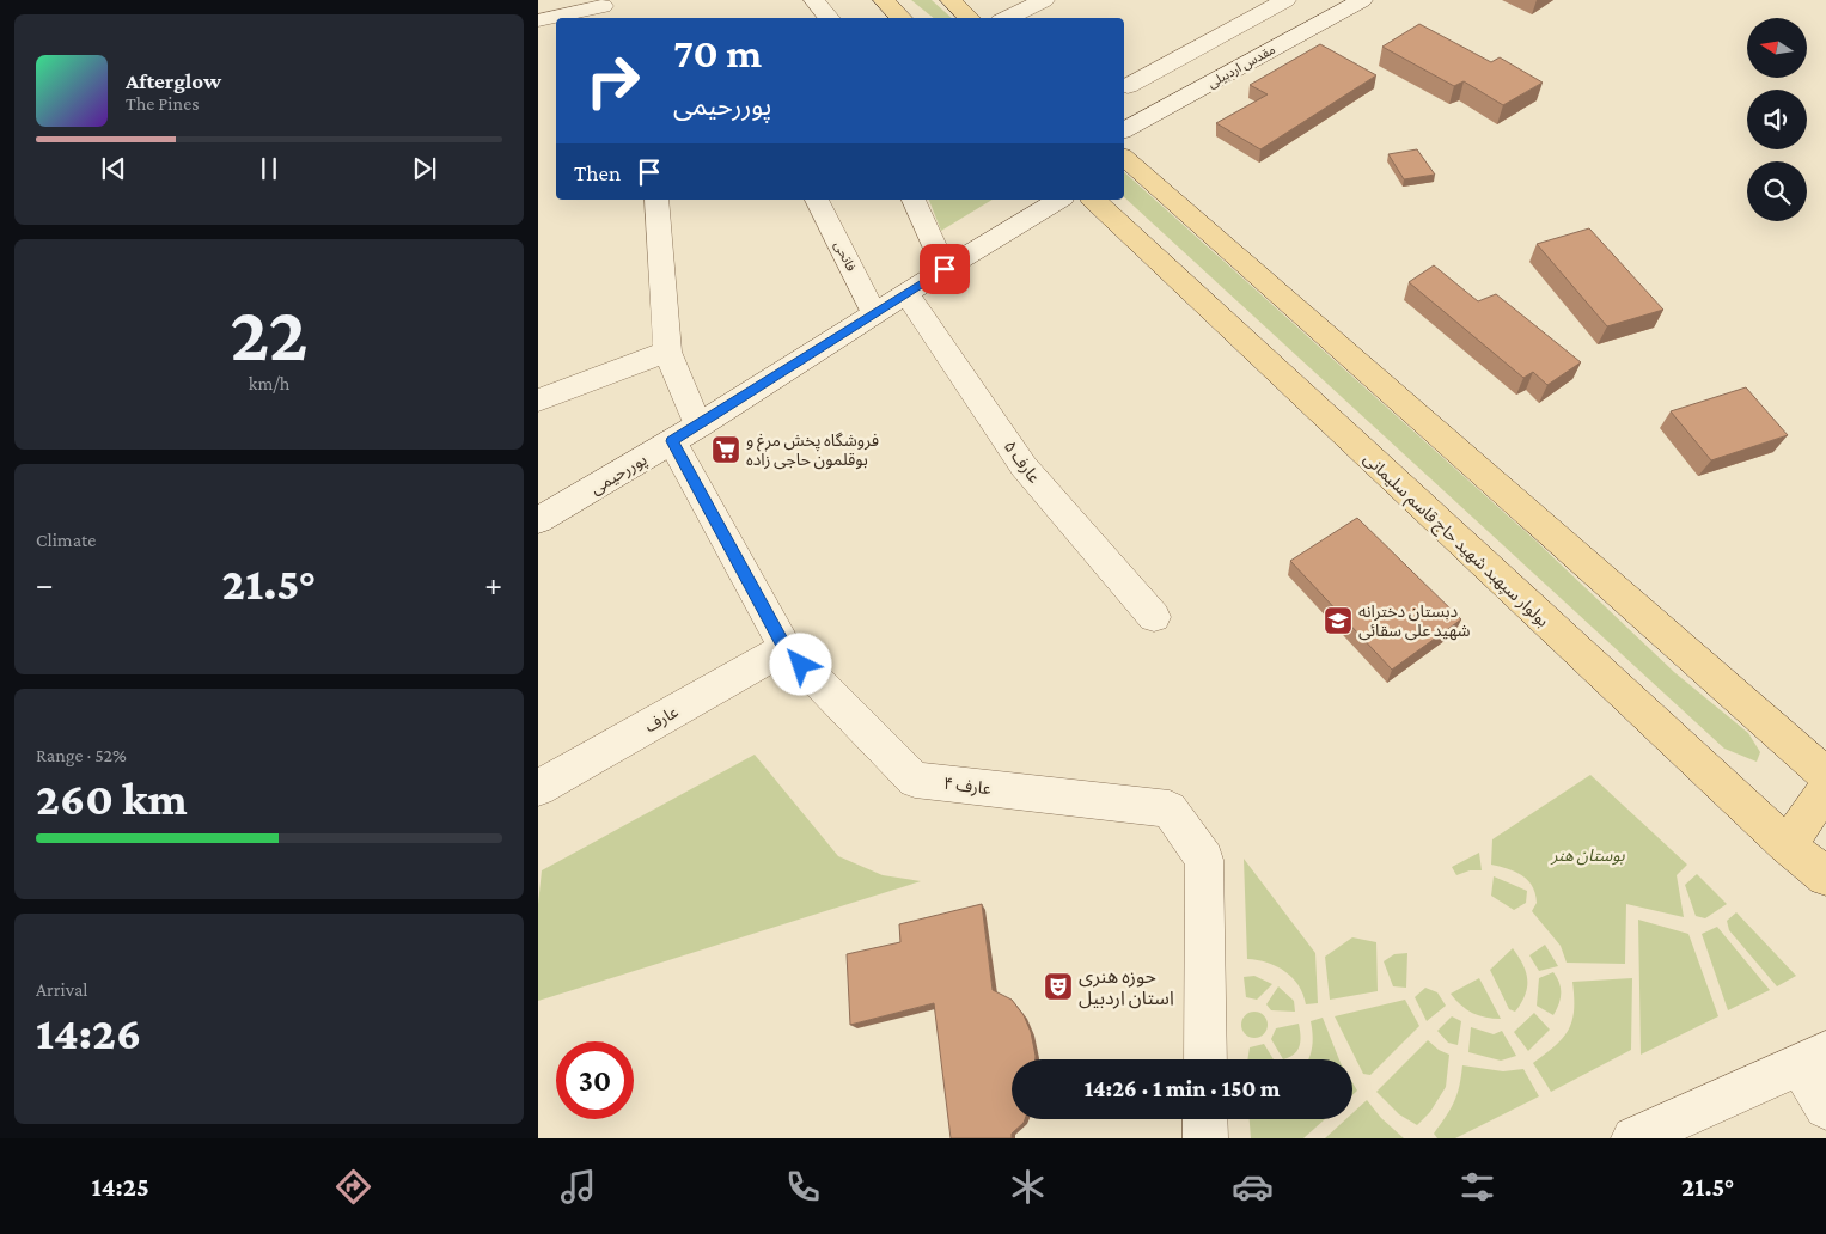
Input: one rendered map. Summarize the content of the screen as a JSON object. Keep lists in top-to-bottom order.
{
  "streets": {
    "main road": ["بولوار سپهبد شهید حاج قاسم سلیمانی"],
    "street": [
      "مقدس اردبیلی",
      "فاتحی",
      "عارف ۵",
      "پوررحیمی",
      "عارف",
      "عارف ۴"
    ]
  },
  "crossings": [
    ["فاتحی", "پوررحیمی"],
    ["عارف ۵", "پوررحیمی"],
    ["پوررحیمی", "عارف ۴"],
    ["عارف", "عارف ۴"]
  ],
  "parks": ["بوستان هنر"],
  "places": {
    "supermarket": ["فروشگاه پخش مرغ و بوقلمون حاجی زاده"],
    "school or university": ["دبستان دخترانه شهید علی سقائی"],
    "theatre": ["حوزه هنری استان اردبیل"]
  },
  "north": "left",
  "page": {
    "turn": ["70 m", "پوررحیمی"],
    "song": ["Afterglow", "The Pines"],
    "then": "Then",
    "tile": [
      ["22", "km/h"],
      "Climate",
      ["Range · 52%", "260 km"],
      ["Arrival", "14:26"]
    ],
    "heat": ["−", "21.5°", "+"],
    "limit": "30",
    "trip": "14:26 · 1 min · 150 m",
    "tabs": ["14:25", "21.5°"]
  }
}
